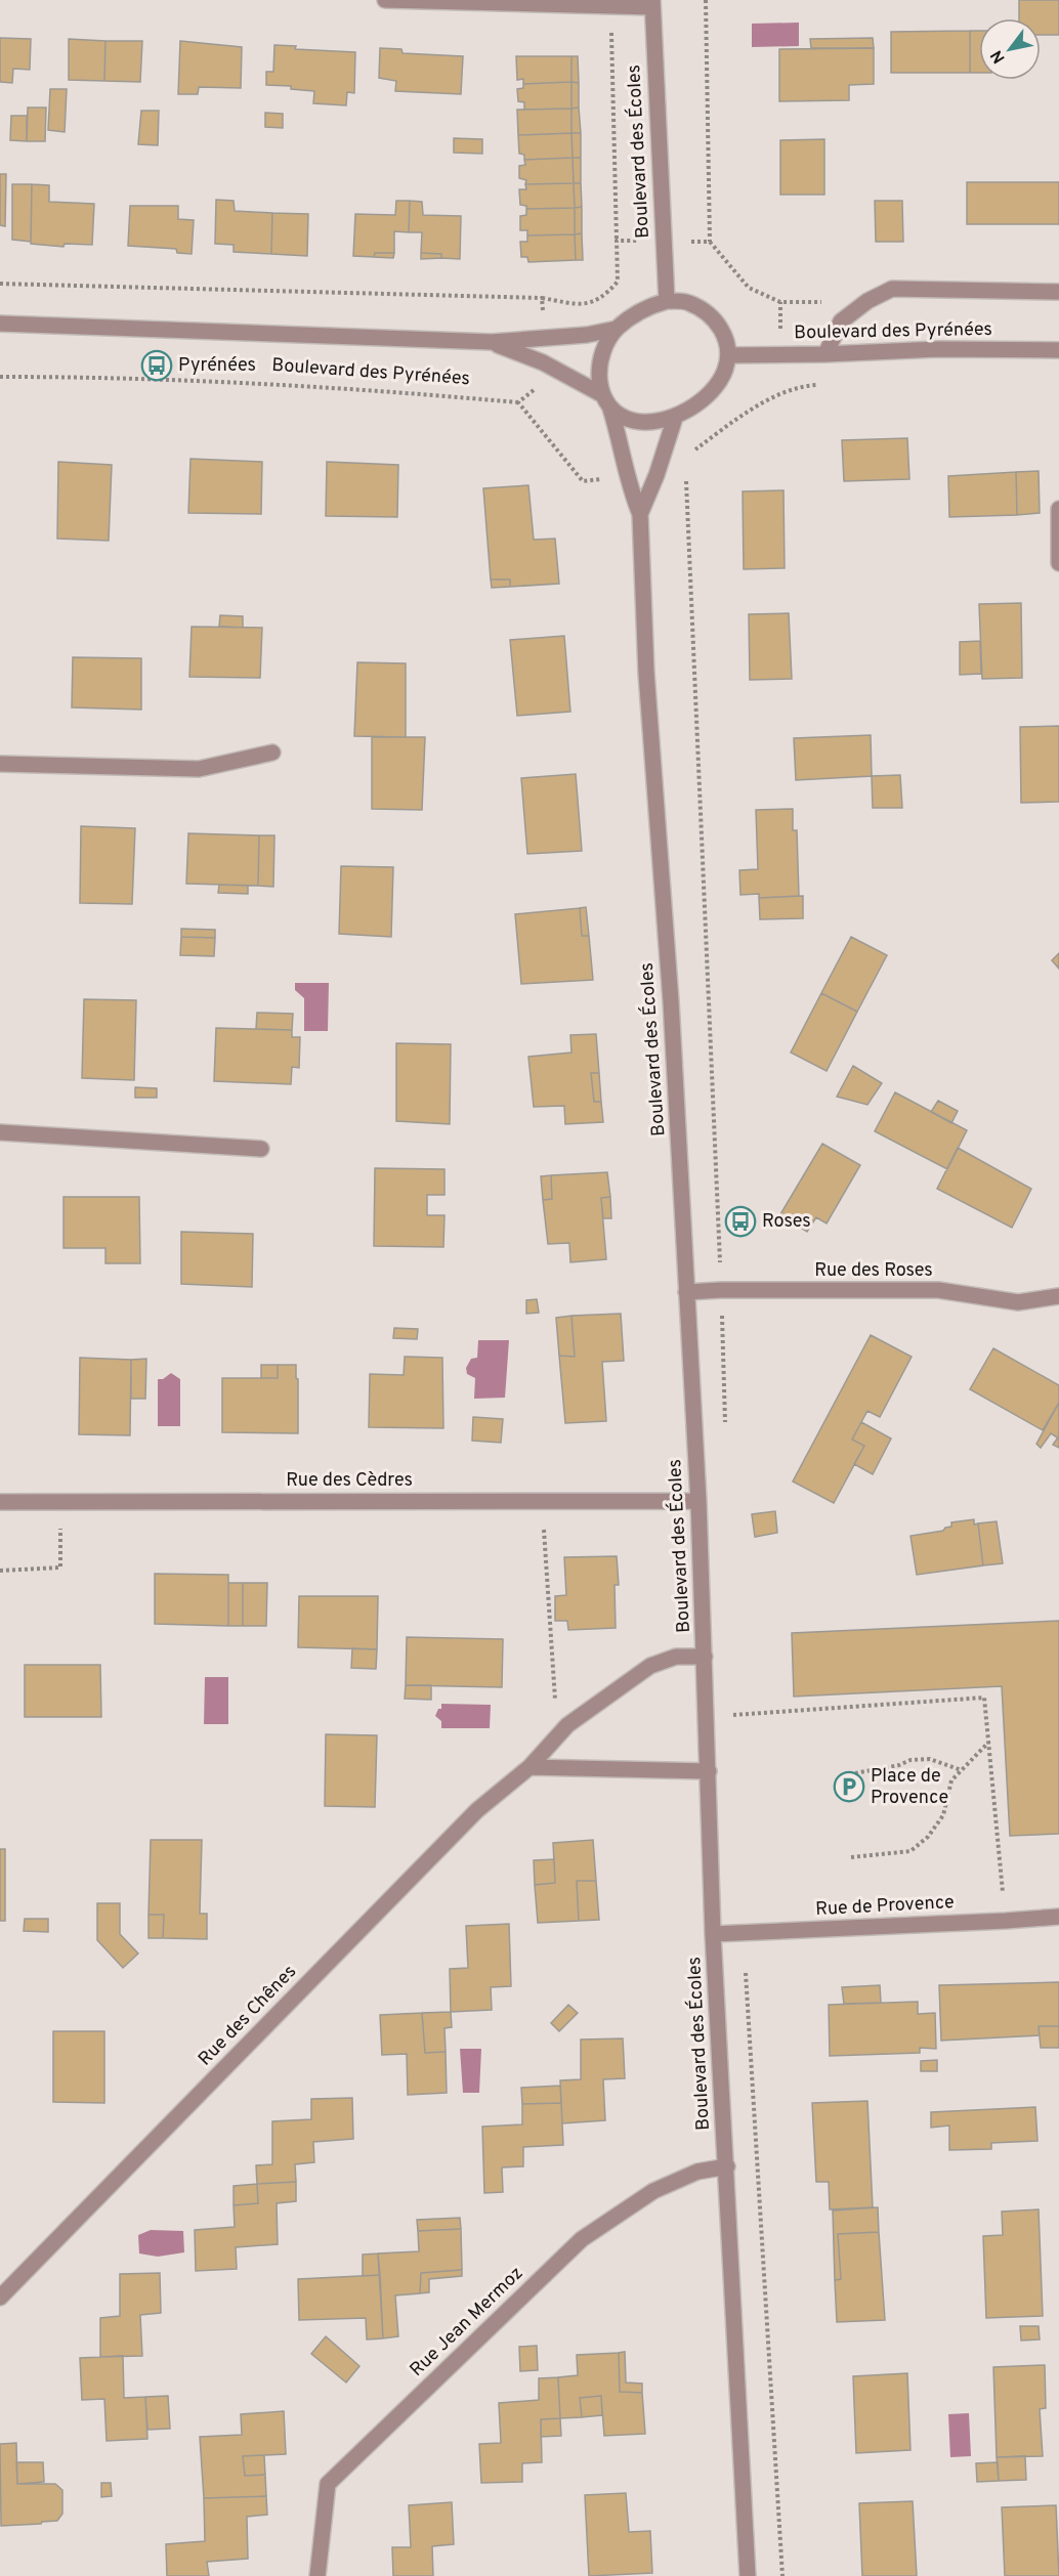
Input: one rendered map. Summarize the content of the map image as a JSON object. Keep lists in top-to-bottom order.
{
  "streets": {
    "street": [
      "Boulevard des Écoles",
      "Boulevard des Pyrénées",
      "Rue des Roses",
      "Rue des Cèdres",
      "Rue de Provence",
      "Rue des Chênes",
      "Rue Jean Mermoz"
    ]
  },
  "crossings": [
    ["Boulevard des Écoles", "Boulevard des Pyrénées"],
    ["Boulevard des Écoles", "Rue des Roses"],
    ["Boulevard des Écoles", "Rue des Cèdres"],
    ["Boulevard des Écoles", "Rue de Provence"],
    ["Boulevard des Écoles", "Rue des Chênes"],
    ["Boulevard des Écoles", "Rue Jean Mermoz"]
  ],
  "places": {
    "bus stop": ["Pyrénées", "Roses"],
    "parking": ["Place de Provence"]
  },
  "north": "bottom left"
}
